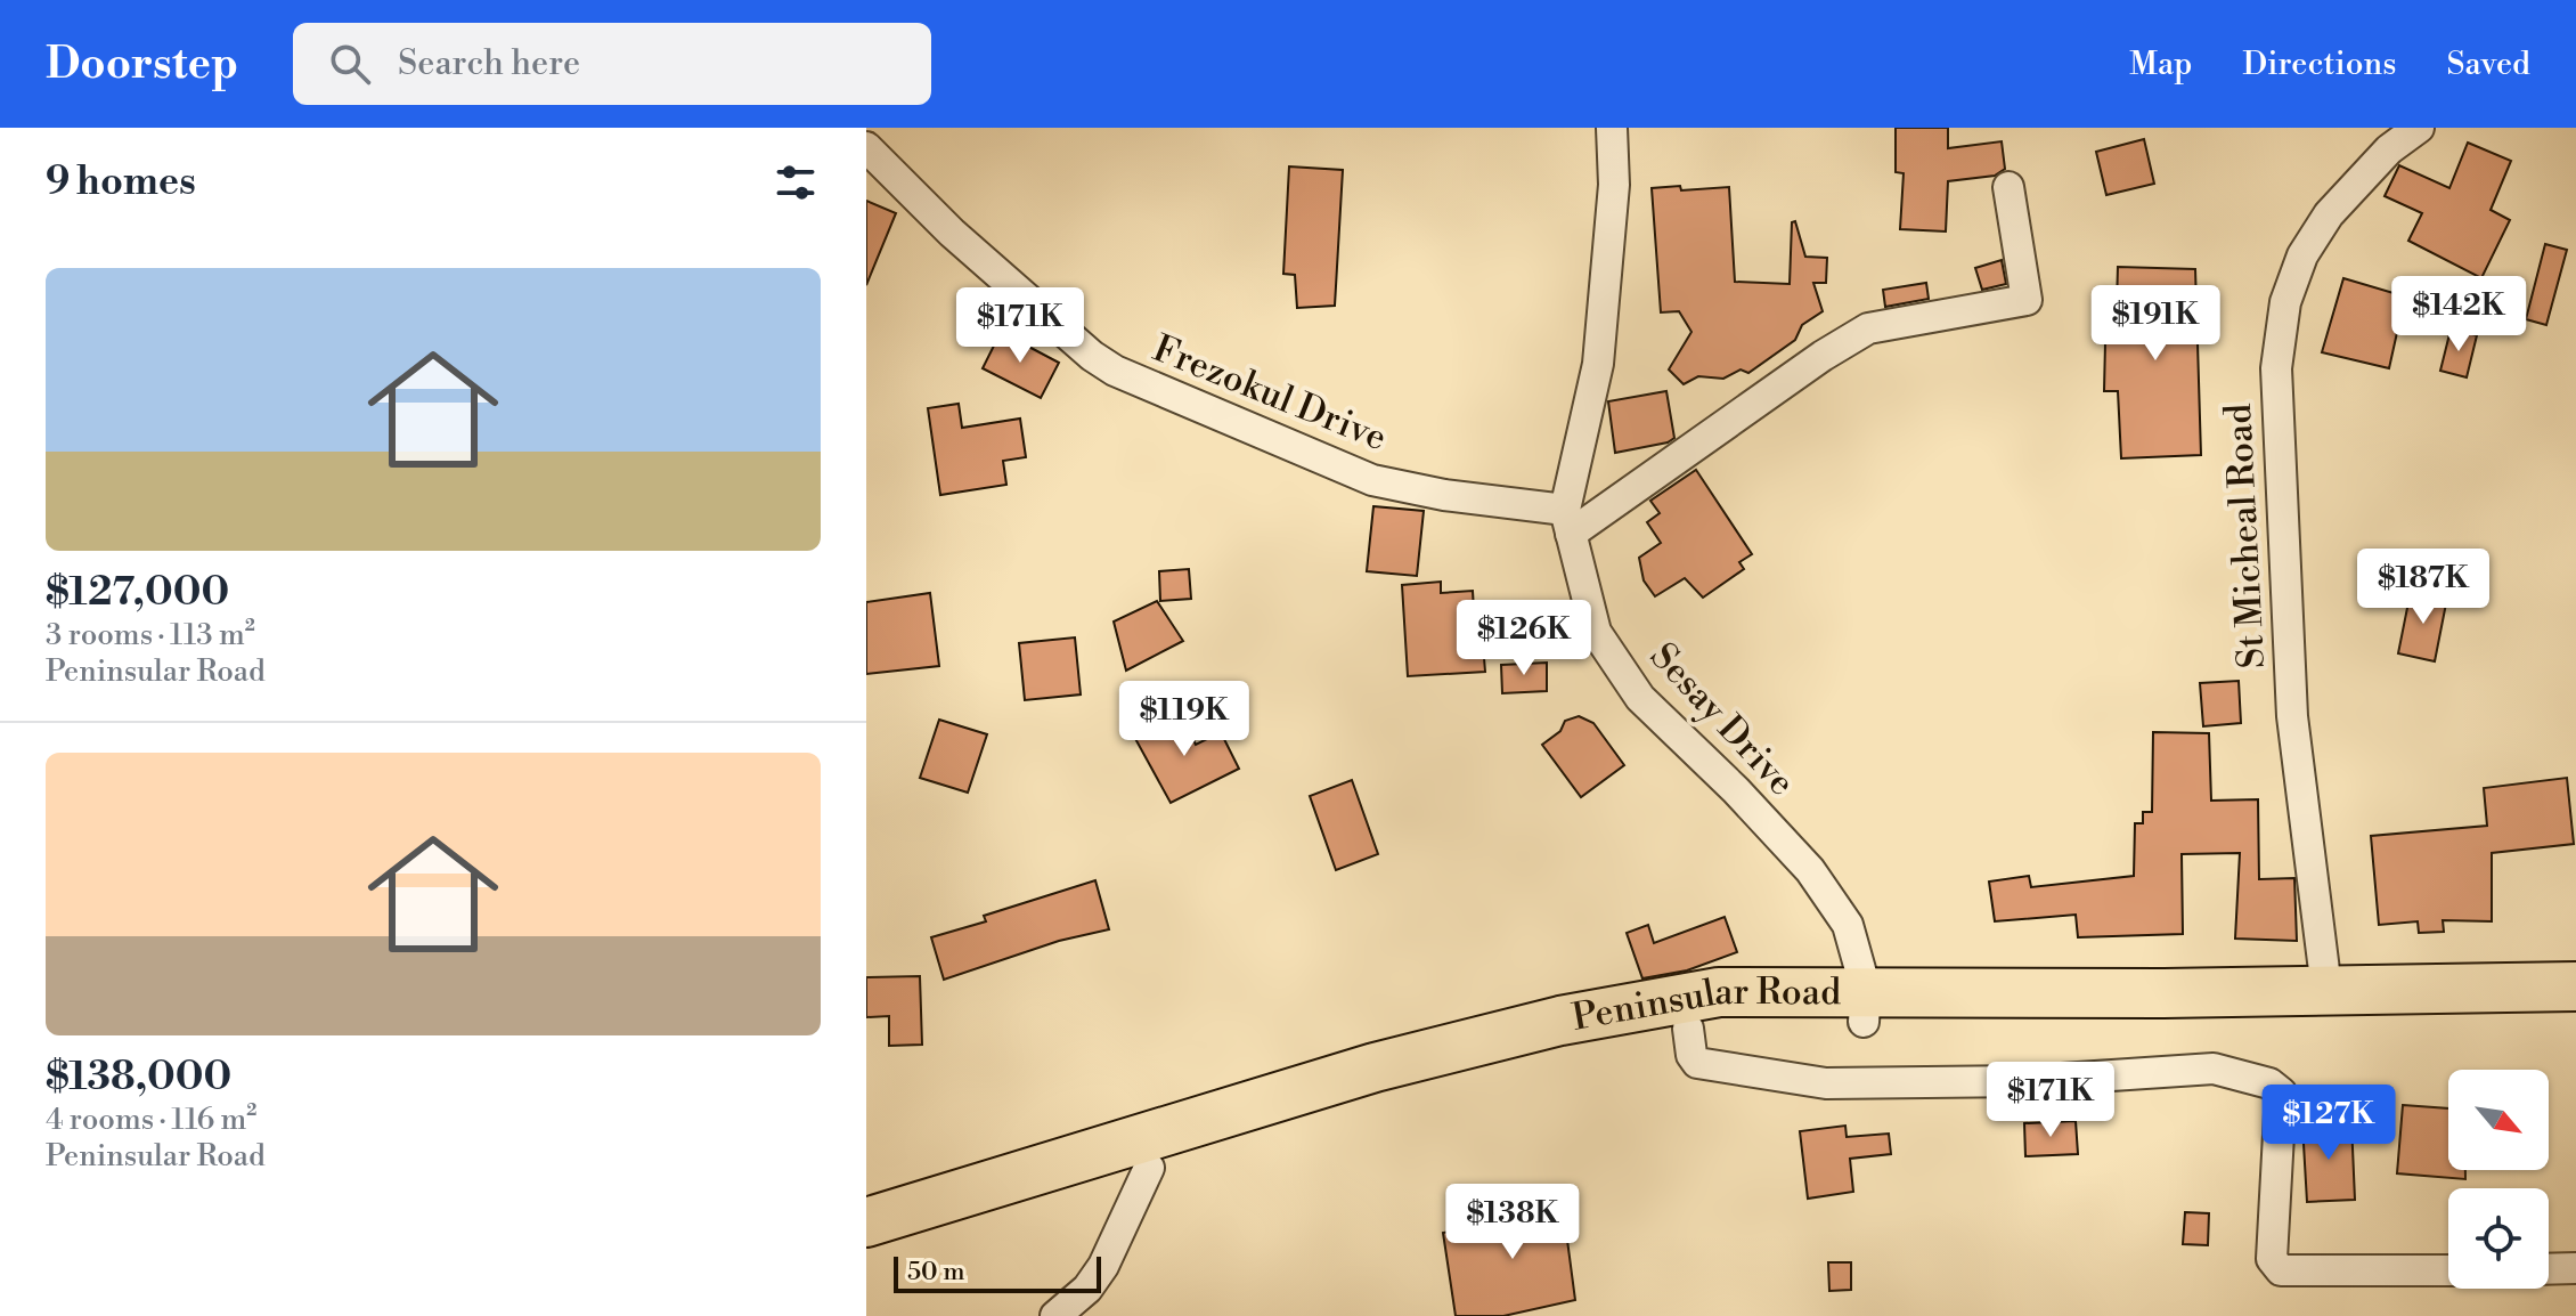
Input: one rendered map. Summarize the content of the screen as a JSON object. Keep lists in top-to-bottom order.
{
  "streets": {
    "main road": ["Peninsular Road"],
    "street": ["Frezokul Drive", "St Micheal Road", "Sesay Drive"]
  },
  "crossings": [
    ["Frezokul Drive", "Sesay Drive"],
    ["St Micheal Road", "Peninsular Road"],
    ["Sesay Drive", "Peninsular Road"]
  ],
  "scale_bar": "50 m",
  "north": "bottom right",
  "page": {
    "header": "Doorstep",
    "search": "Search here",
    "nav": ["Map", "Directions", "Saved"],
    "heading": "9 homes",
    "list": [
      {
        "name": "$127,000",
        "note": "3 rooms · 113 m² · Peninsular Road"
      },
      {
        "name": "$138,000",
        "note": "4 rooms · 116 m² · Peninsular Road"
      }
    ],
    "price": [
      "$142K",
      "$191K",
      "$171K",
      "$187K",
      "$126K",
      "$119K",
      "$171K",
      "$127K",
      "$138K"
    ],
    "scale": "50 m"
  }
}
